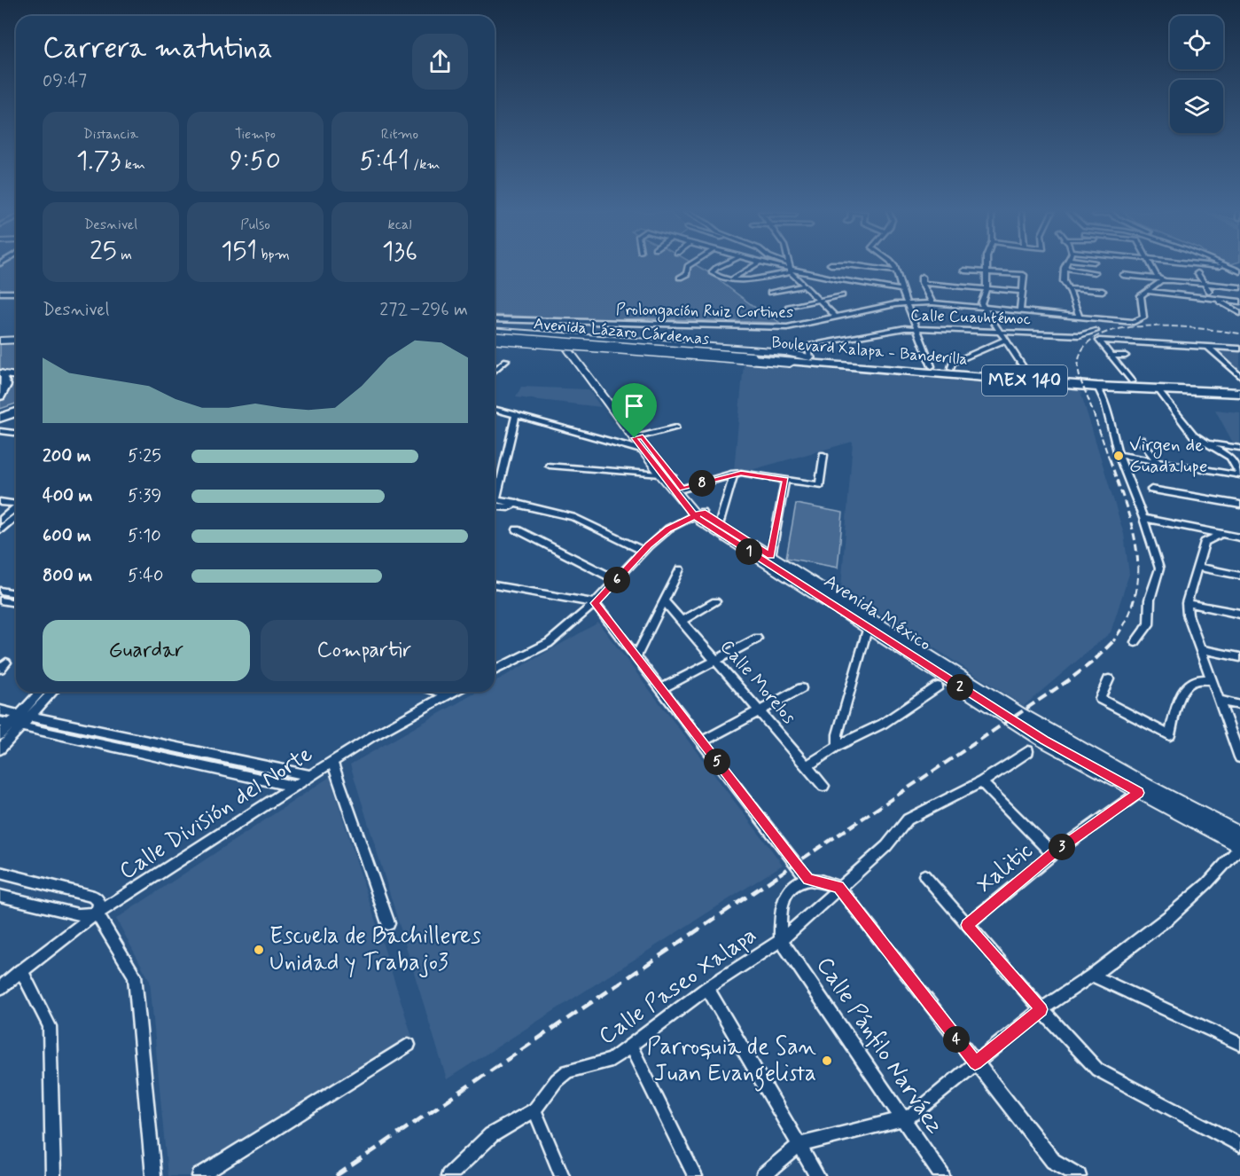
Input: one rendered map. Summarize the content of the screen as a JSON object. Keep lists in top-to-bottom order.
{
  "streets": {
    "highway": ["Avenida Lázaro Cárdenas", "Boulevard Xalapa - Banderilla", "MEX 140"],
    "main road": ["Avenida México"],
    "street": [
      "Prolongación Ruiz Cortines",
      "Calle Cuauhtémoc",
      "Calle Morelos",
      "Calle División del Norte",
      "Xalitic",
      "Calle Paseo Xalapa",
      "Calle Pánfilo Narváez"
    ]
  },
  "crossings": [
    ["Calle Cuauhtémoc", "Boulevard Xalapa - Banderilla"],
    ["Avenida Lázaro Cárdenas", "Boulevard Xalapa - Banderilla"],
    ["Avenida México", "Xalitic"],
    ["Calle Paseo Xalapa", "Calle Pánfilo Narváez"]
  ],
  "places": ["Virgen de Guadalupe", "Escuela de Bachilleres Unidad y Trabajo3", "Parroquia de San Juan Evangelista"],
  "page": {
    "heading": ["Carrera matutina", "09:47"],
    "stats": [
      ["Distancia", "1.73 km"],
      ["Tiempo", "9:50"],
      ["Ritmo", "5:41 /km"],
      ["Desnivel", "25 m"],
      ["Pulso", "151 bpm"],
      ["kcal", "136"]
    ],
    "chart": ["Desnivel", "272–296 m"],
    "list": [
      {
        "name": "200 m",
        "note": "5:25"
      },
      {
        "name": "400 m",
        "note": "5:39"
      },
      {
        "name": "600 m",
        "note": "5:10"
      },
      {
        "name": "800 m",
        "note": "5:40"
      }
    ],
    "pins": [
      "8",
      "1",
      "6",
      "2",
      "5",
      "3",
      "4"
    ],
    "buttons": ["Guardar", "Compartir"]
  }
}
